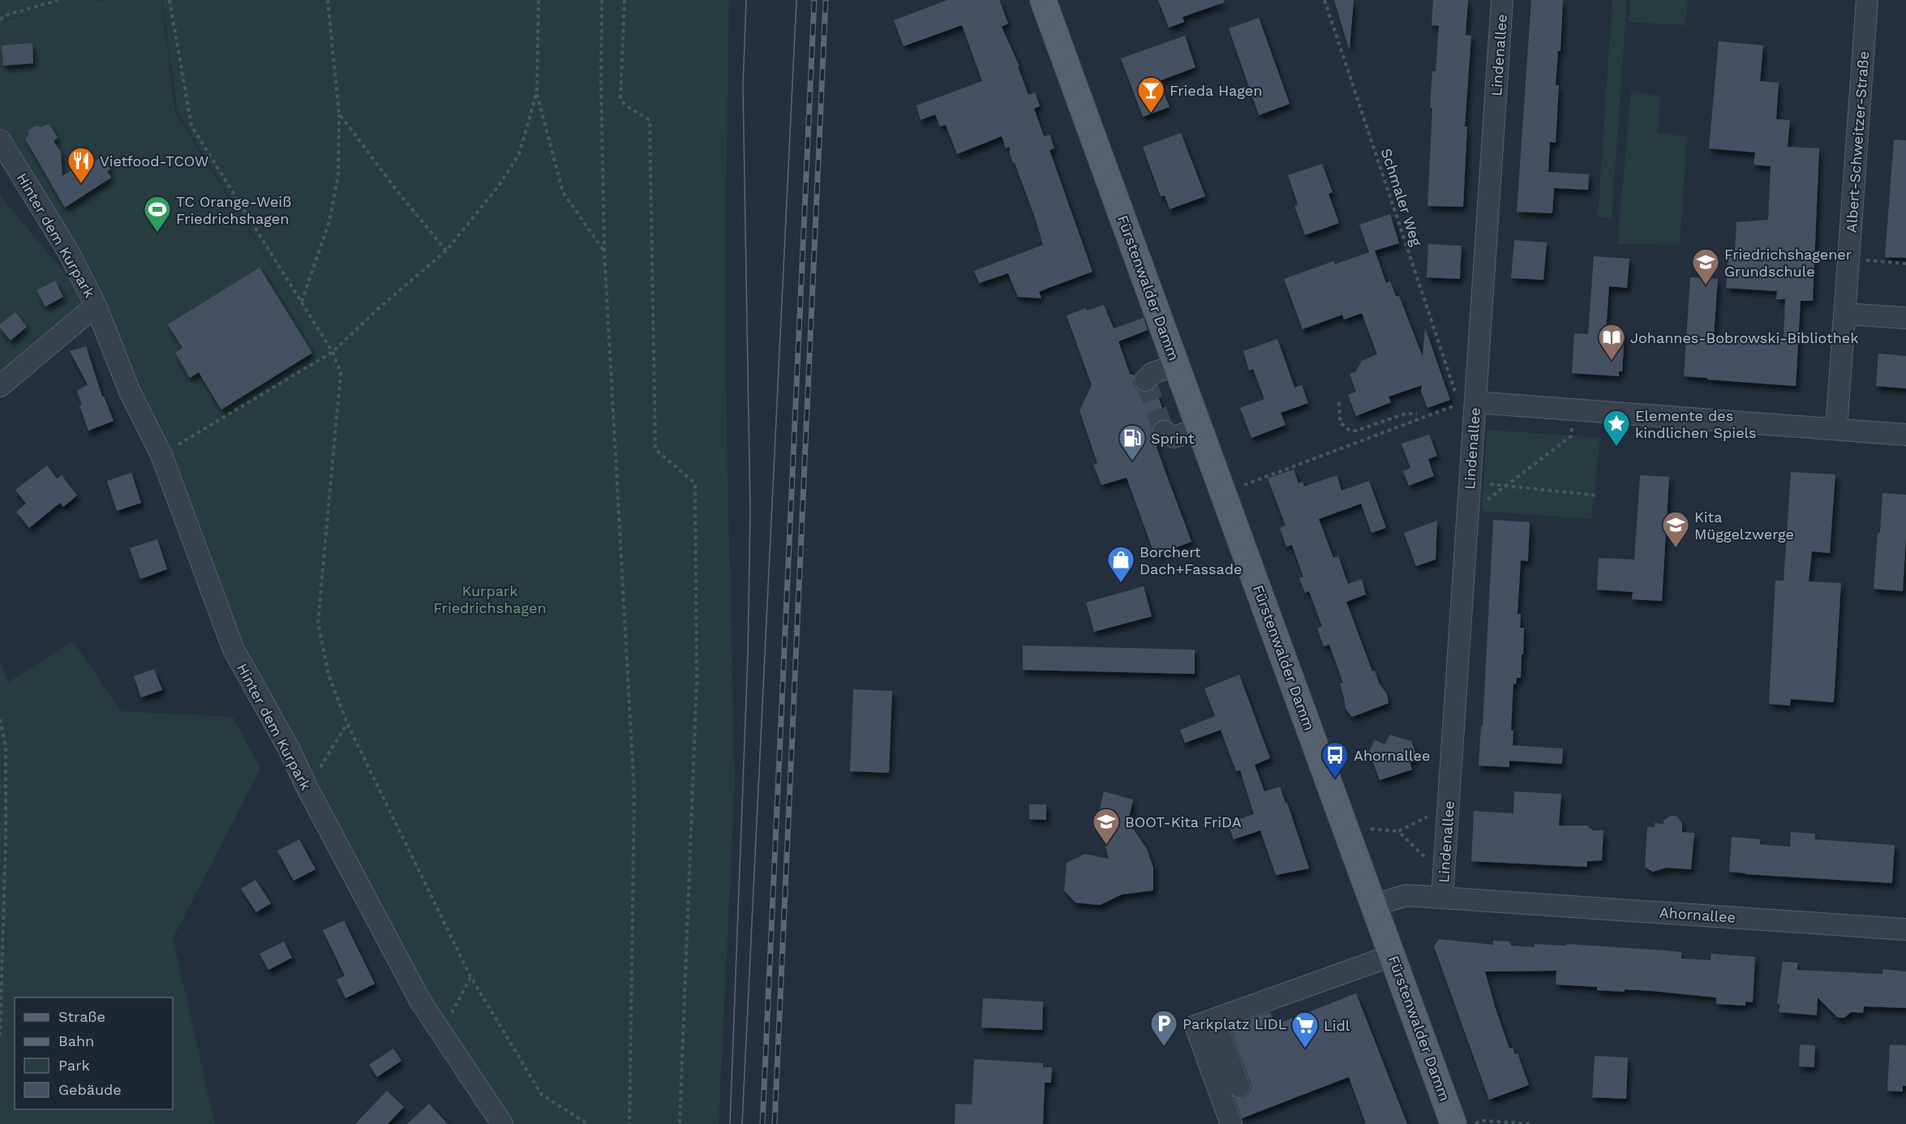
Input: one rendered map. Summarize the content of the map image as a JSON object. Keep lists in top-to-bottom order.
{
  "streets": {
    "main road": ["Fürstenwalder Damm"],
    "street": [
      "Lindenallee",
      "Albert-Schweitzer-Straße",
      "Hinter dem Kurpark",
      "Ahornallee"
    ],
    "path": ["Schmaler Weg"]
  },
  "crossings": [
    ["Lindenallee", "Ahornallee"],
    ["Fürstenwalder Damm", "Ahornallee"]
  ],
  "parks": ["Kurpark Friedrichshagen"],
  "places": {
    "bar": ["Frieda Hagen"],
    "restaurant": ["Vietfood-TCOW"],
    "sports": ["TC Orange-Weiß Friedrichshagen"],
    "school or university": ["Friedrichshagener Grundschule", "Kita Müggelzwerge", "BOOT-Kita FriDA"],
    "library": ["Johannes-Bobrowski-Bibliothek"],
    "place": ["Elemente des kindlichen Spiels"],
    "fuel station": ["Sprint"],
    "shop": ["Borchert Dach+Fassade"],
    "bus stop": ["Ahornallee"],
    "parking": ["Parkplatz LIDL"],
    "supermarket": ["Lidl"]
  },
  "legend": [
    "Straße",
    "Bahn",
    "Park",
    "Gebäude"
  ]
}
